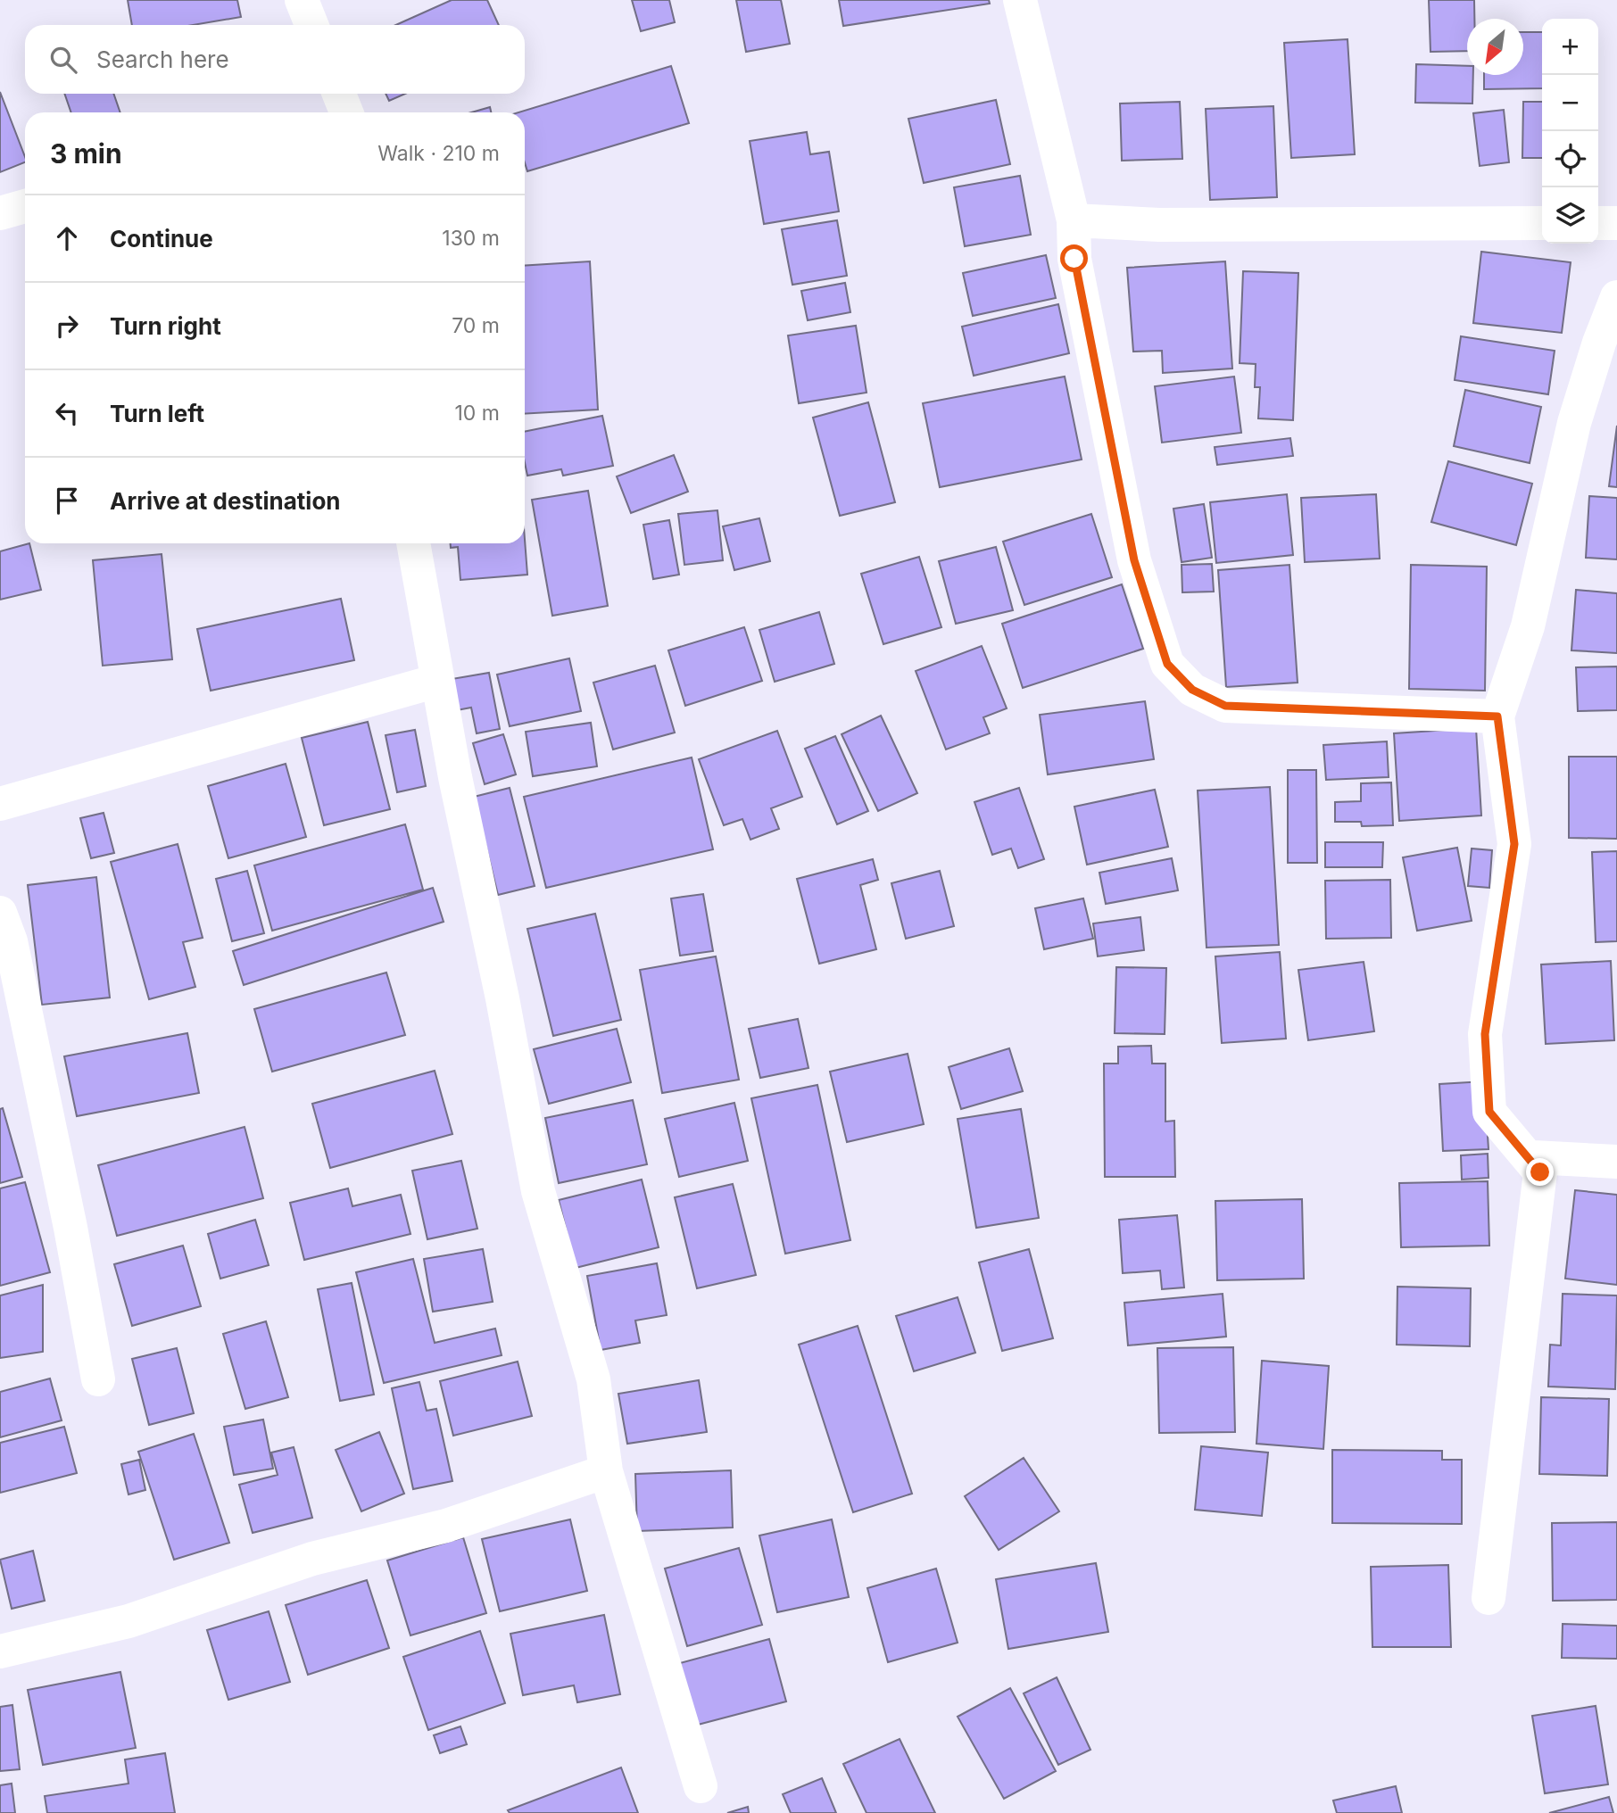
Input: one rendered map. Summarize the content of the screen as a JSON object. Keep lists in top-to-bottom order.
{
  "north": "bottom left",
  "page": {
    "map_buttons": ["+", "−"],
    "search": "Search here",
    "heading": ["3 min", "Walk · 210 m"],
    "list": [
      ["Continue", "130 m"],
      ["Turn right", "70 m"],
      ["Turn left", "10 m"],
      "Arrive at destination"
    ]
  }
}
